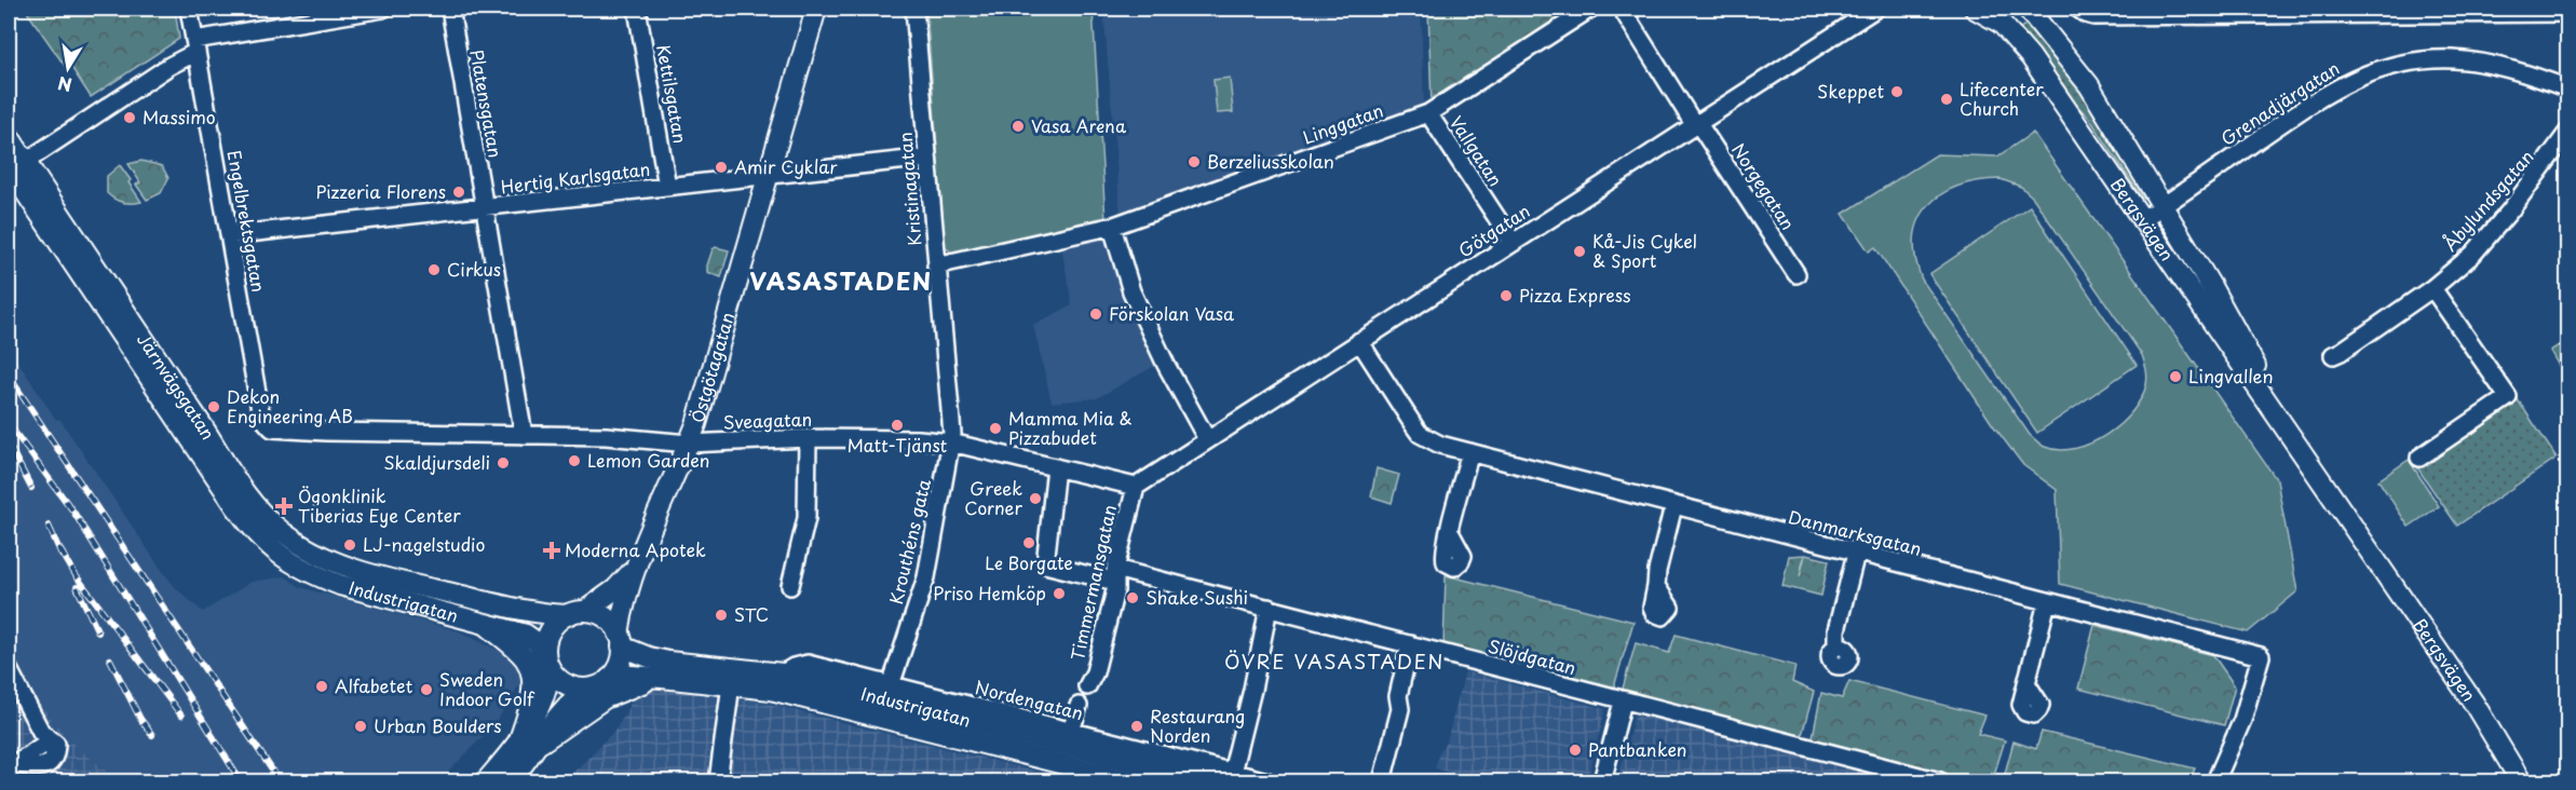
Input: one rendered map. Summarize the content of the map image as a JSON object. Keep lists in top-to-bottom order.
{
  "streets": {
    "main road": [
      "Bergsvägen",
      "Östgötagatan",
      "Järnvägsgatan",
      "Industrigatan"
    ],
    "street": [
      "Kettilsgatan",
      "Platensgatan",
      "Grenadjärgatan",
      "Linggatan",
      "Vallgatan",
      "Hertig Karlsgatan",
      "Norgegatan",
      "Kristinagatan",
      "Åbylundsgatan",
      "Engelbrektsgatan",
      "Götgatan",
      "Sveagatan",
      "Danmarksgatan",
      "Krouthéns gata",
      "Timmermansgatan",
      "Slöjdgatan",
      "Nordengatan"
    ]
  },
  "crossings": [
    ["Kettilsgatan", "Hertig Karlsgatan"],
    ["Platensgatan", "Hertig Karlsgatan"],
    ["Platensgatan", "Sveagatan"],
    ["Grenadjärgatan", "Bergsvägen"],
    ["Linggatan", "Vallgatan"],
    ["Linggatan", "Kristinagatan"],
    ["Vallgatan", "Götgatan"],
    ["Hertig Karlsgatan", "Kristinagatan"],
    ["Hertig Karlsgatan", "Engelbrektsgatan"],
    ["Hertig Karlsgatan", "Östgötagatan"],
    ["Norgegatan", "Götgatan"],
    ["Kristinagatan", "Sveagatan"],
    ["Kristinagatan", "Krouthéns gata"],
    ["Engelbrektsgatan", "Sveagatan"],
    ["Götgatan", "Sveagatan"],
    ["Götgatan", "Danmarksgatan"],
    ["Götgatan", "Timmermansgatan"],
    ["Östgötagatan", "Sveagatan"],
    ["Östgötagatan", "Industrigatan"],
    ["Järnvägsgatan", "Industrigatan"],
    ["Sveagatan", "Krouthéns gata"],
    ["Sveagatan", "Timmermansgatan"],
    ["Sveagatan", "Slöjdgatan"],
    ["Krouthéns gata", "Nordengatan"],
    ["Timmermansgatan", "Slöjdgatan"],
    ["Industrigatan", "Nordengatan"]
  ],
  "districts": ["VASASTADEN", "ÖVRE VASASTADEN"],
  "places": {
    "other": [
      "Skeppet",
      "Lifecenter Church",
      "Massimo",
      "Vasa Arena",
      "Berzeliusskolan",
      "Amir Cyklar",
      "Pizzeria Florens",
      "Kå-Jis Cykel & Sport",
      "Cirkus",
      "Pizza Express",
      "Förskolan Vasa",
      "Lingvallen",
      "Dekon Engineering AB",
      "Matt-Tjänst",
      "Mamma Mia & Pizzabudet",
      "Lemon Garden",
      "Skaldjursdeli",
      "Greek Corner",
      "Le Borgate",
      "LJ-nagelstudio",
      "Priso Hemköp",
      "Shake Sushi",
      "STC",
      "Alfabetet",
      "Sweden Indoor Golf",
      "Urban Boulders",
      "Restaurang Norden",
      "Pantbanken"
    ],
    "health": ["Ögonklinik Tiberias Eye Center", "Moderna Apotek"]
  },
  "north": "bottom"
}
